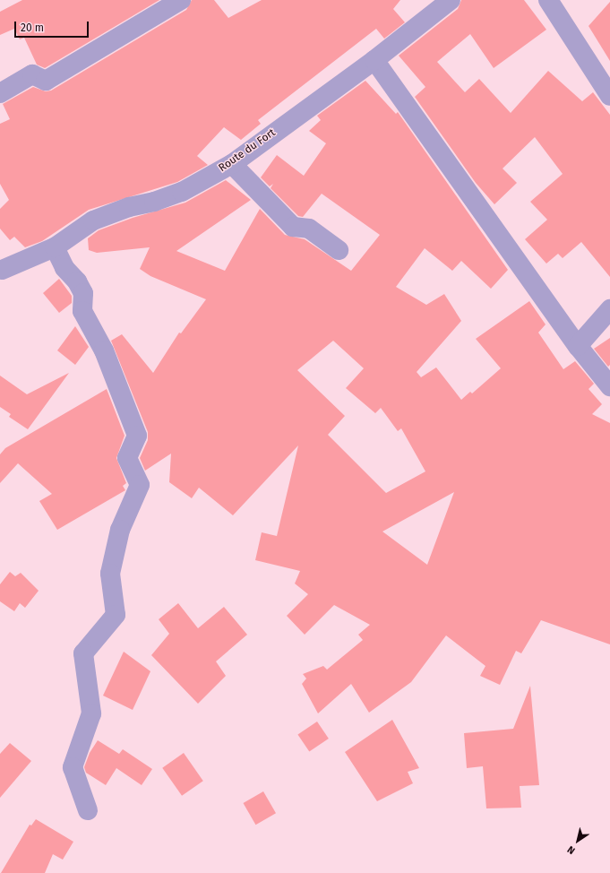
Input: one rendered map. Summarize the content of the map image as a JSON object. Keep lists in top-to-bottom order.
{
  "streets": {
    "street": ["Route du Fort"]
  },
  "scale_bar": "20 m",
  "north": "bottom left"
}
